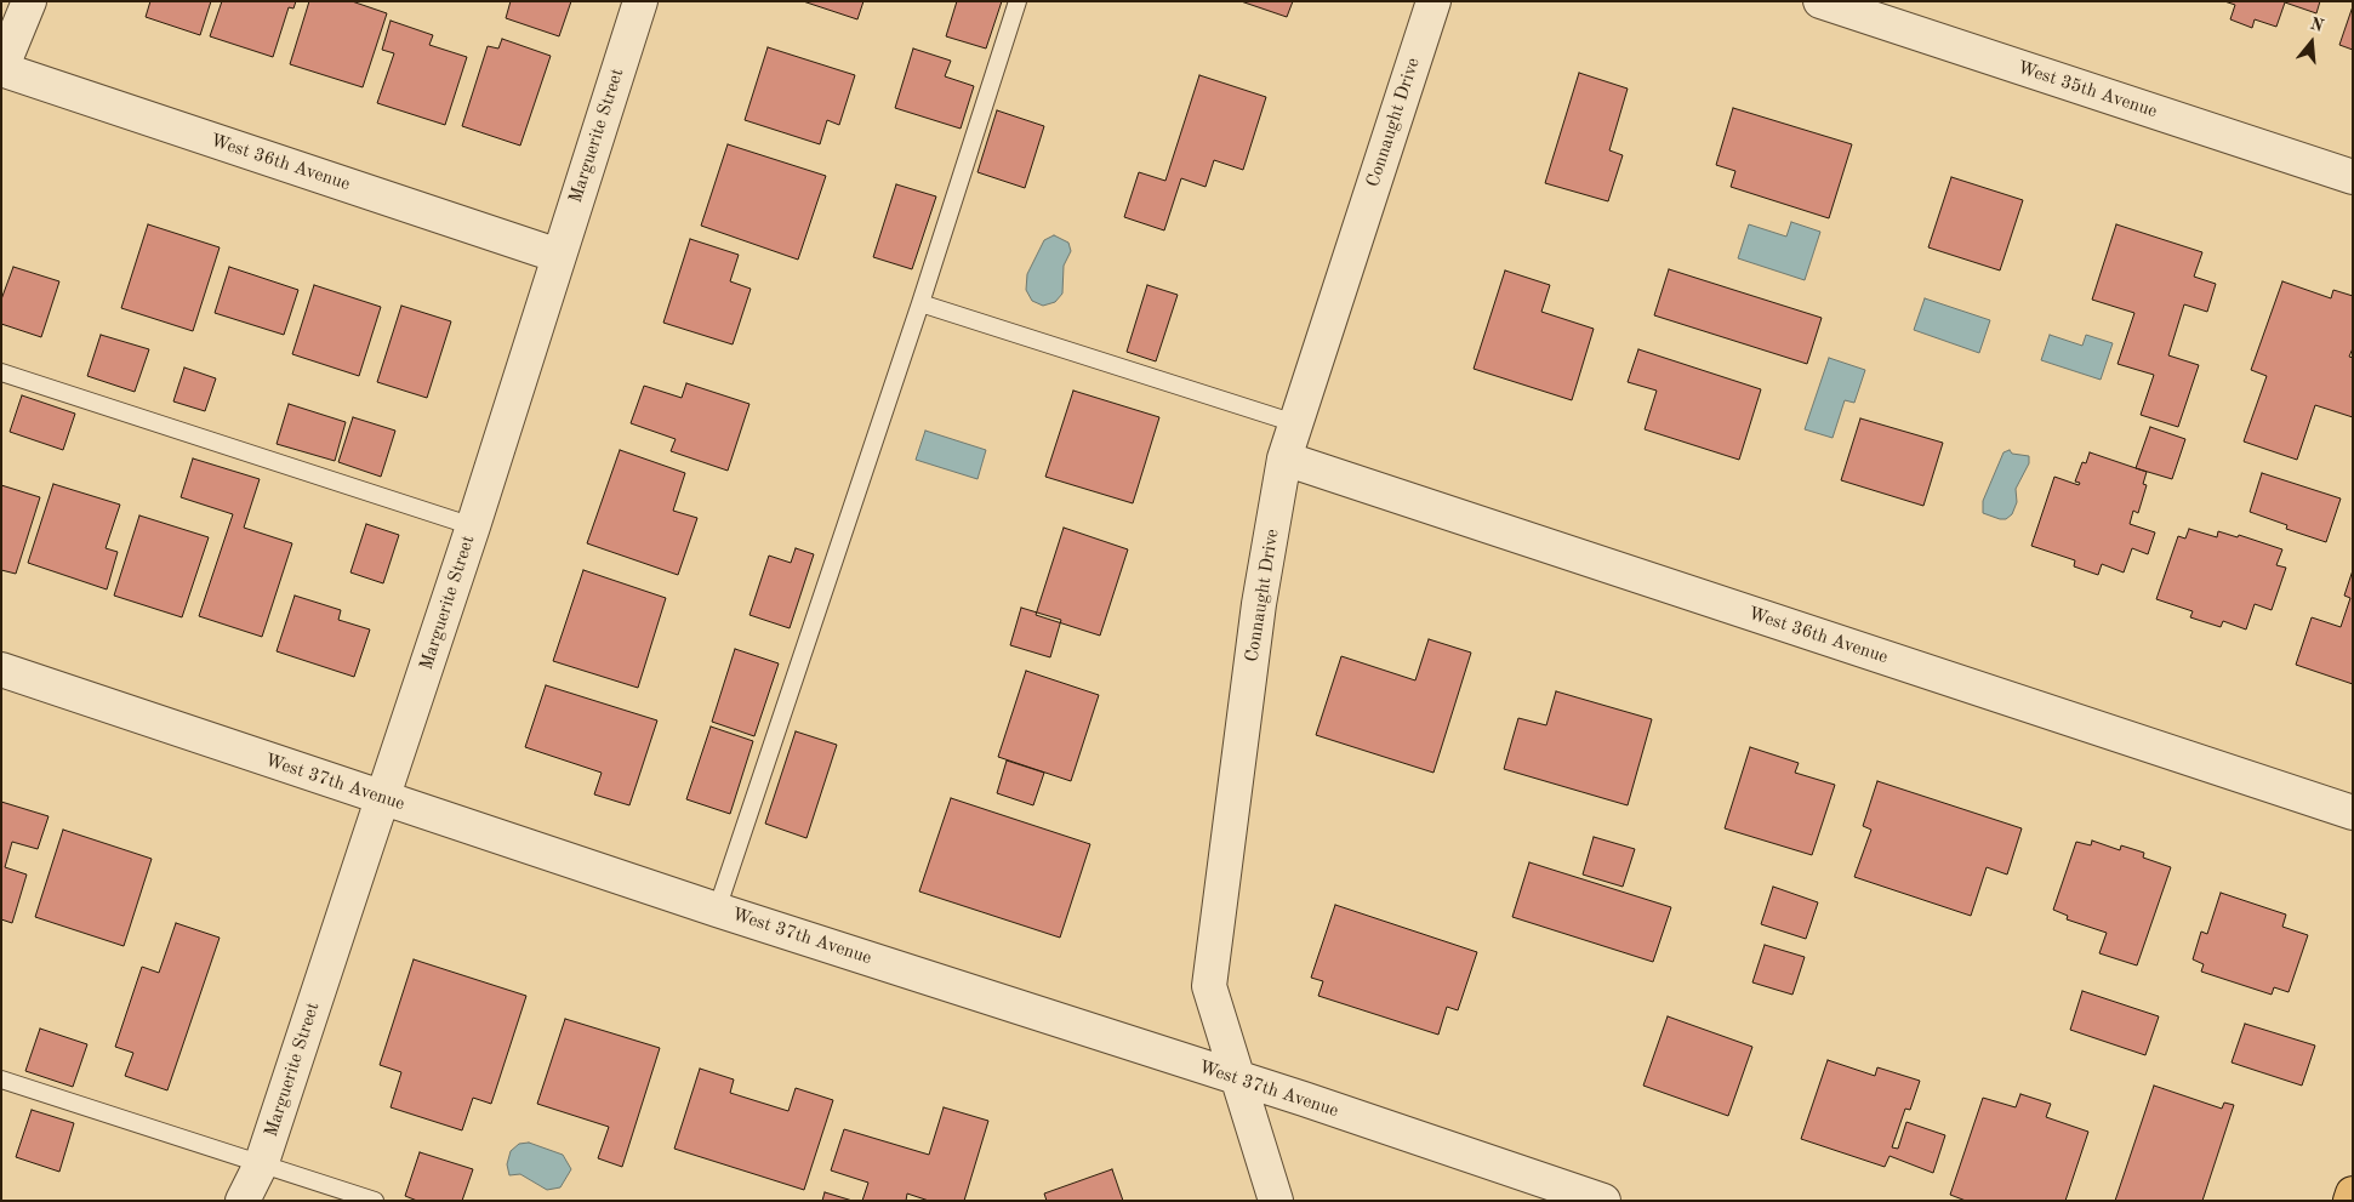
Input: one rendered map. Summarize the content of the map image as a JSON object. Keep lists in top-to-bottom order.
{
  "streets": {
    "street": [
      "West 35th Avenue",
      "Connaught Drive",
      "Marguerite Street",
      "West 36th Avenue",
      "West 37th Avenue"
    ]
  },
  "crossings": [
    ["Connaught Drive", "West 36th Avenue"],
    ["Connaught Drive", "West 37th Avenue"],
    ["Marguerite Street", "West 36th Avenue"],
    ["Marguerite Street", "West 37th Avenue"]
  ],
  "north": "top"
}
